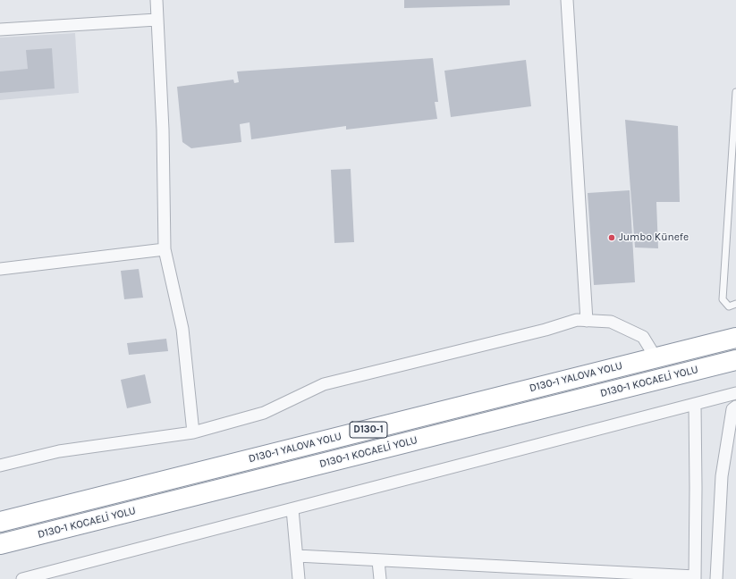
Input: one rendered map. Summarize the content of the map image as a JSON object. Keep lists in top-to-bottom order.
{
  "streets": {
    "highway": ["D130-1 YALOVA YOLU", "D130-1 KOCAELİ YOLU", "D130-1"]
  },
  "places": ["Jumbo Künefe"]
}
